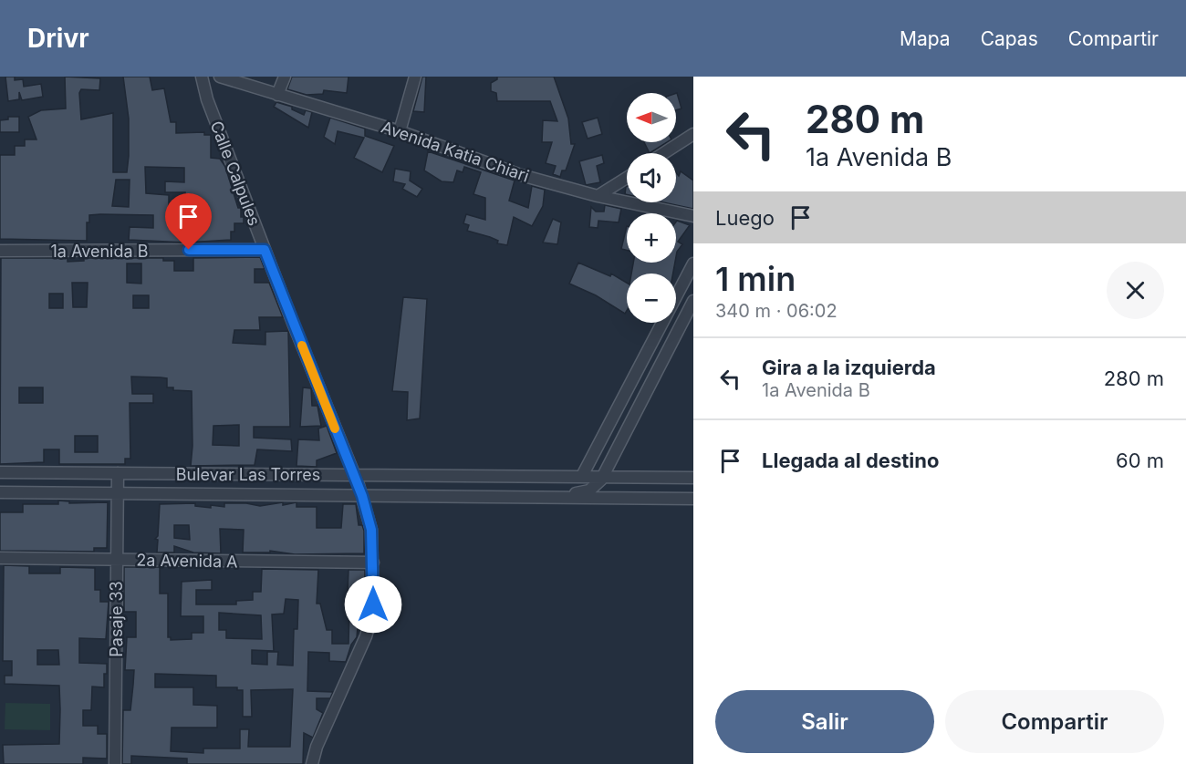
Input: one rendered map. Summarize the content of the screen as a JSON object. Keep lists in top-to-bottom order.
{
  "streets": {
    "street": [
      "Avenida Katia Chiari",
      "Calle Calpules",
      "1a Avenida B",
      "Bulevar Las Torres",
      "2a Avenida A",
      "Pasaje 33"
    ]
  },
  "crossings": [
    ["Calle Calpules", "1a Avenida B"],
    ["Calle Calpules", "Bulevar Las Torres"],
    ["Calle Calpules", "2a Avenida A"],
    ["Bulevar Las Torres", "Pasaje 33"],
    ["2a Avenida A", "Pasaje 33"]
  ],
  "north": "left",
  "page": {
    "header": "Drivr",
    "nav": ["Mapa", "Capas", "Compartir"],
    "turn": ["280 m", "1a Avenida B"],
    "map_buttons": ["+", "−"],
    "then": "Luego",
    "heading": ["1 min", "340 m · 06:02"],
    "list": [
      {
        "name": "Gira a la izquierda",
        "note": "1a Avenida B",
        "value": "280 m"
      },
      {
        "name": "Llegada al destino",
        "value": "60 m"
      }
    ],
    "buttons": ["Salir", "Compartir"]
  }
}
